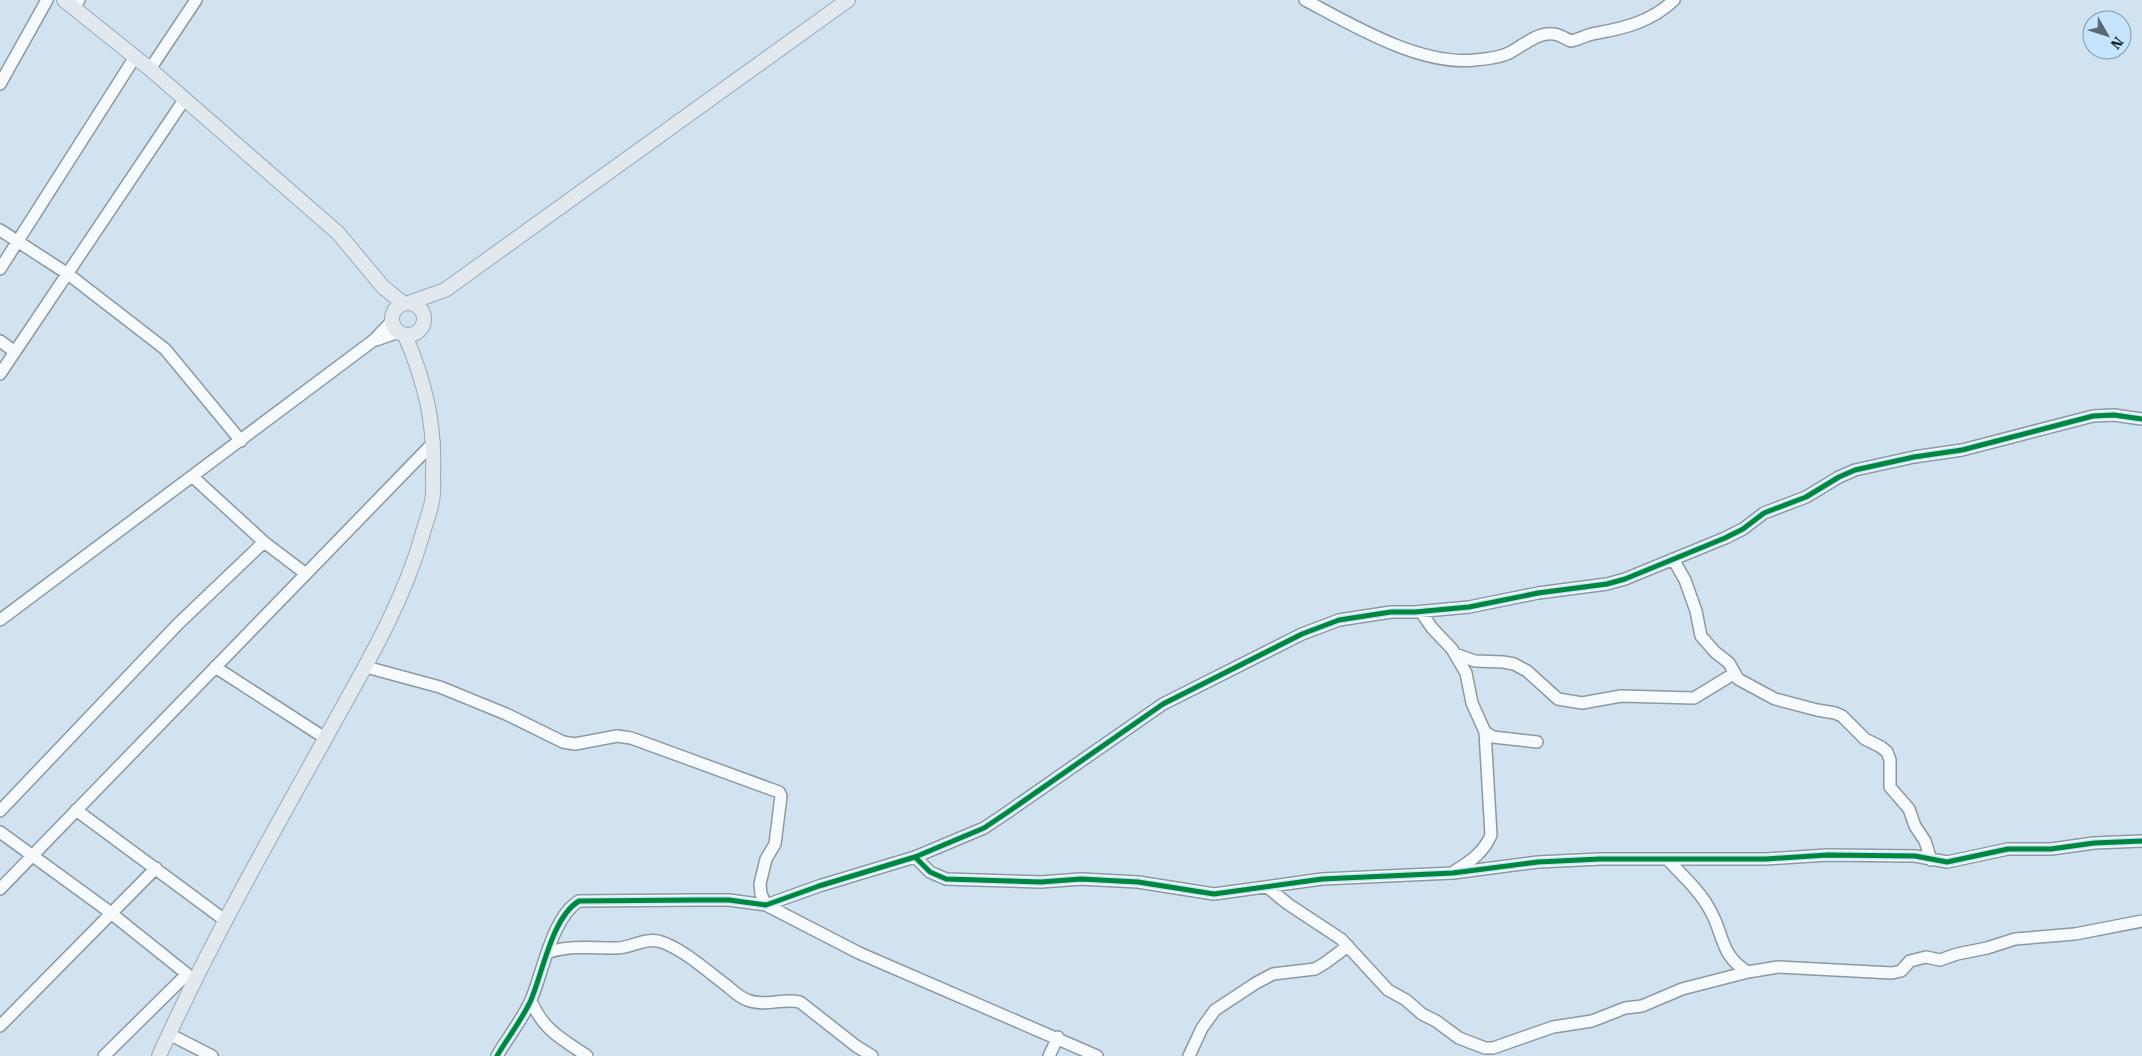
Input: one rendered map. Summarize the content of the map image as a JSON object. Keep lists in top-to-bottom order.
{
  "north": "bottom right"
}
